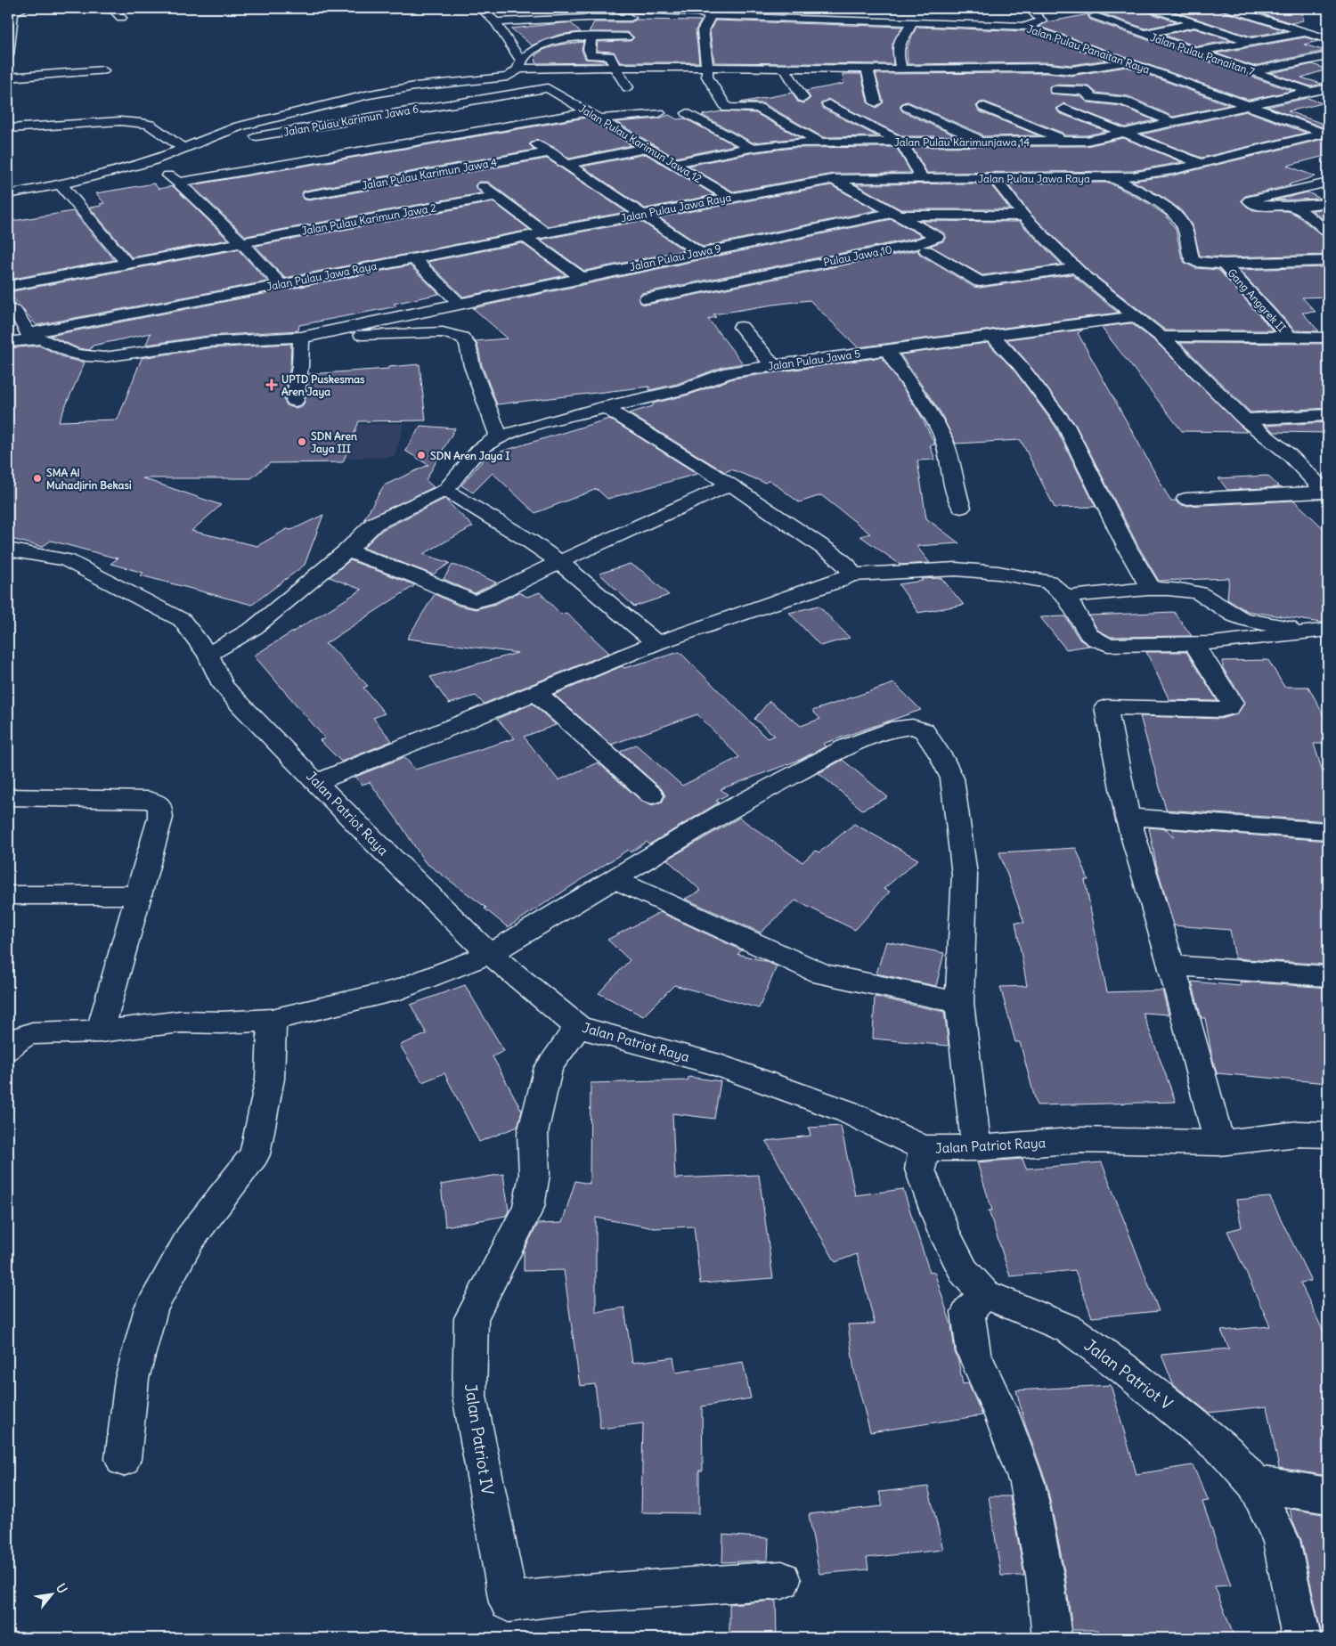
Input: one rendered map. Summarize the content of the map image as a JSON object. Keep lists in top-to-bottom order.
{
  "streets": {
    "street": [
      "Jalan Pulau Panaitan Raya",
      "Jalan Pulau Panaitan 7",
      "Jalan Pulau Karimun Jawa 6",
      "Jalan Pulau Karimunjawa 14",
      "Jalan Pulau Karimun Jawa 12",
      "Jalan Pulau Karimun Jawa 4",
      "Jalan Pulau Jawa Raya",
      "Jalan Pulau Karimun Jawa 2",
      "Pulau Jawa 10",
      "Jalan Pulau Jawa 9",
      "Gang Anggrek II",
      "Jalan Pulau Jawa 5",
      "Jalan Patriot Raya",
      "Jalan Patriot V",
      "Jalan Patriot IV"
    ]
  },
  "crossings": [
    ["Jalan Pulau Panaitan Raya", "Jalan Pulau Karimunjawa 14"],
    ["Jalan Pulau Panaitan Raya", "Jalan Pulau Jawa Raya"],
    ["Jalan Pulau Panaitan 7", "Jalan Pulau Karimunjawa 14"],
    ["Jalan Pulau Karimun Jawa 6", "Jalan Pulau Karimun Jawa 12"],
    ["Jalan Pulau Karimunjawa 14", "Jalan Pulau Karimun Jawa 12"],
    ["Jalan Pulau Karimun Jawa 12", "Jalan Pulau Jawa Raya"],
    ["Jalan Pulau Jawa Raya", "Pulau Jawa 10"],
    ["Pulau Jawa 10", "Jalan Pulau Jawa 9"],
    ["Jalan Patriot Raya", "Jalan Patriot V"],
    ["Jalan Patriot Raya", "Jalan Patriot IV"]
  ],
  "places": {
    "health": ["UPTD Puskesmas Aren Jaya"],
    "other": ["SDN Aren Jaya III", "SDN Aren Jaya I", "SMA Al Muhadjirin Bekasi"]
  },
  "north": "top right"
}
